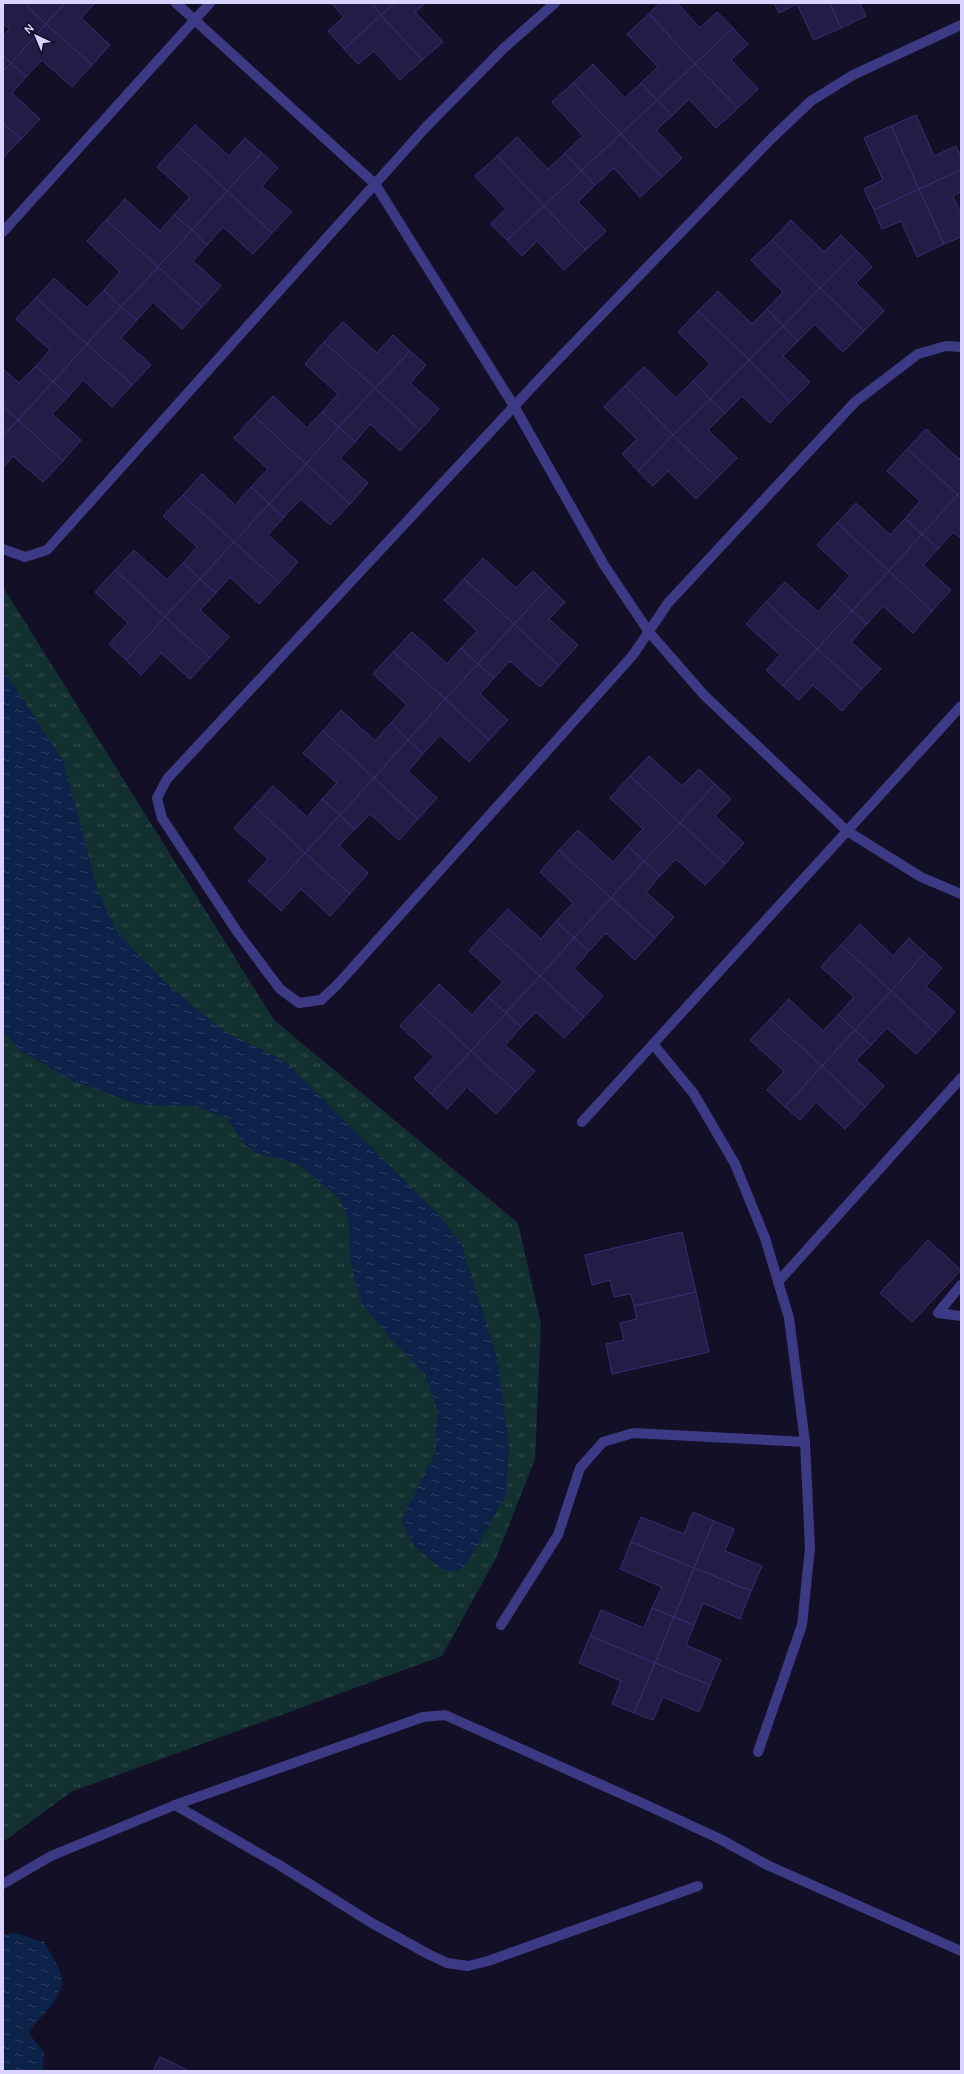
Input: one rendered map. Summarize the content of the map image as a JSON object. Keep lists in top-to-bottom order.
{
  "north": "top left"
}
